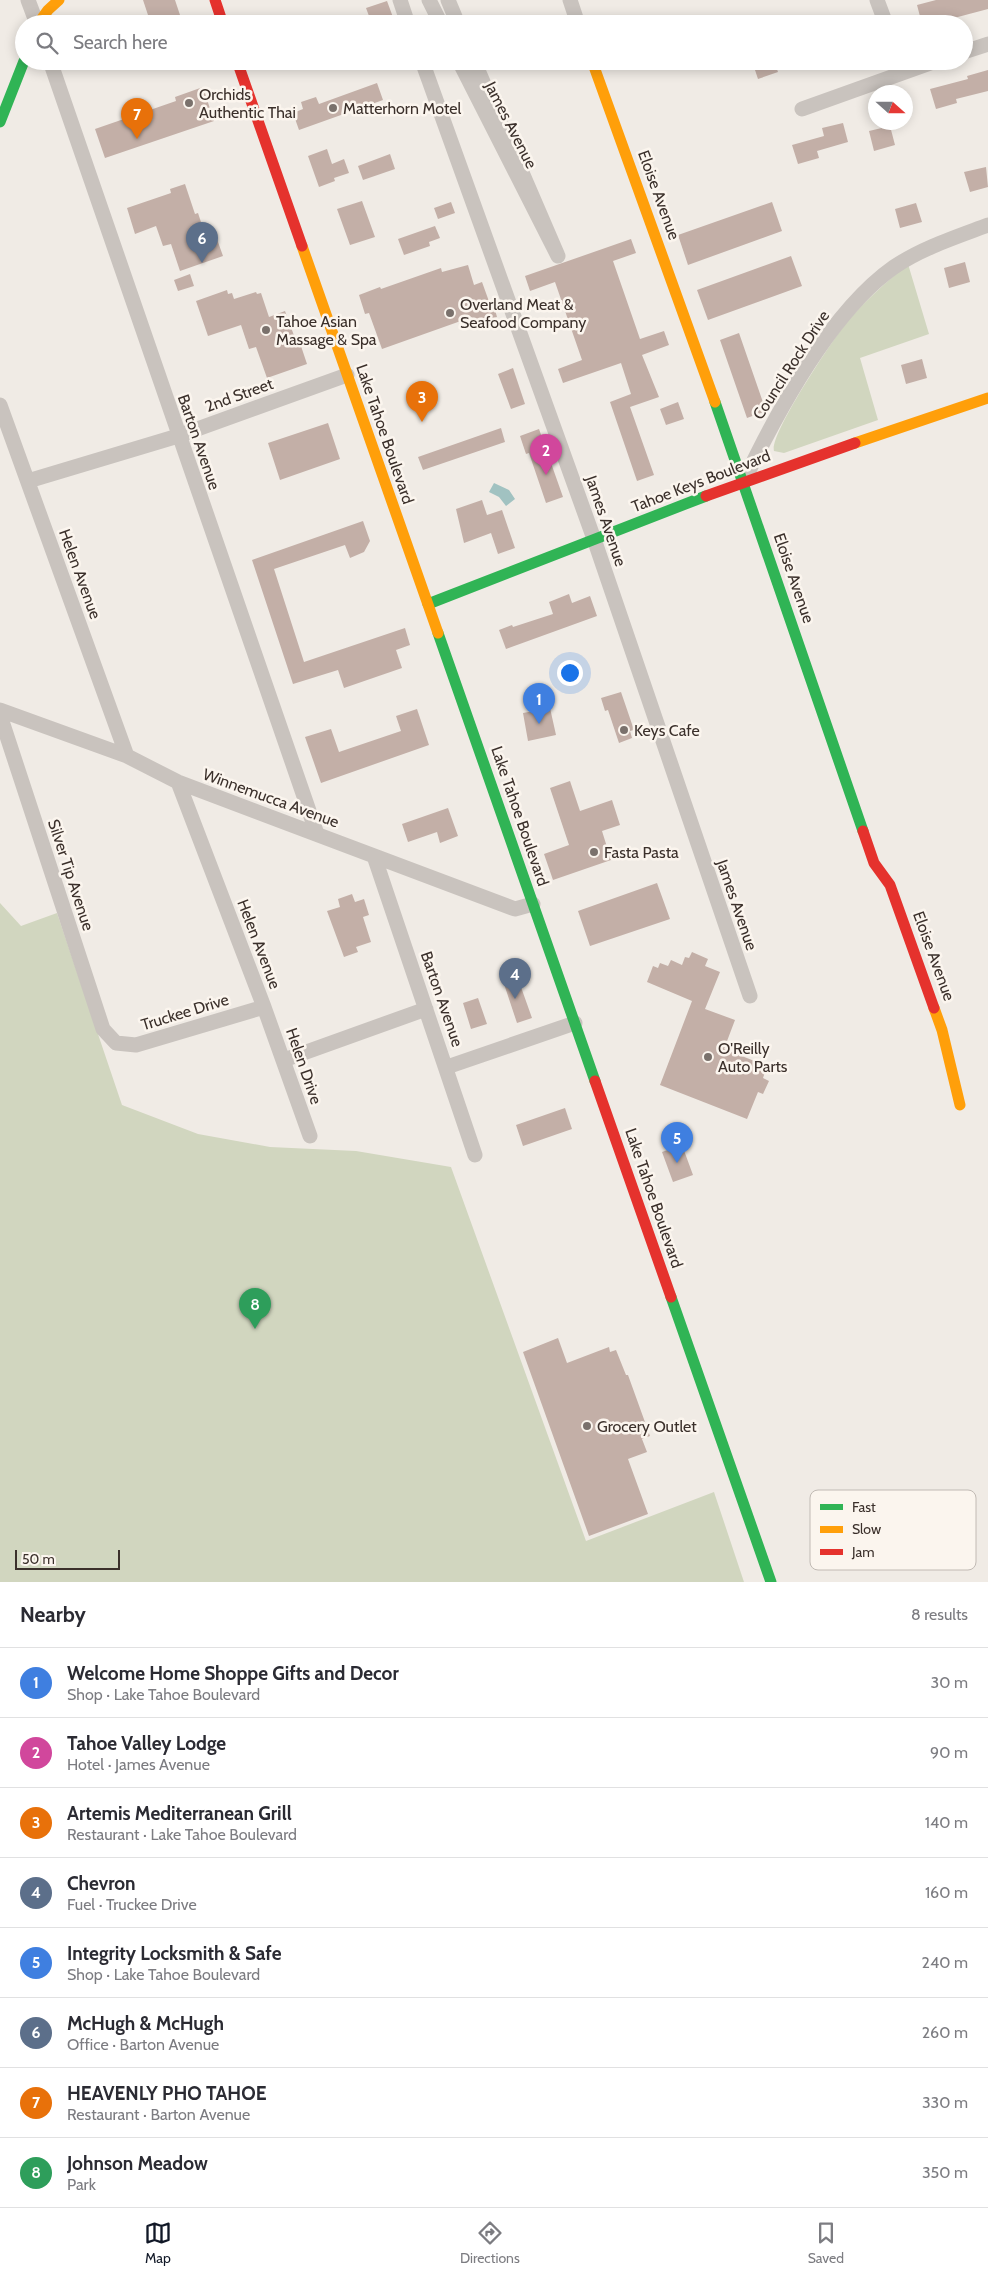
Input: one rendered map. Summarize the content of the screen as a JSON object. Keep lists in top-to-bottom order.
{
  "streets": {
    "main road": ["Eloise Avenue", "Lake Tahoe Boulevard", "Tahoe Keys Boulevard"],
    "street": [
      "James Avenue",
      "Council Rock Drive",
      "2nd Street",
      "Barton Avenue",
      "Helen Avenue",
      "Winnemucca Avenue",
      "Silver Tip Avenue",
      "Truckee Drive",
      "Helen Drive"
    ]
  },
  "crossings": [
    ["James Avenue", "Tahoe Keys Boulevard"],
    ["Eloise Avenue", "Council Rock Drive"],
    ["Eloise Avenue", "Tahoe Keys Boulevard"],
    ["Council Rock Drive", "Tahoe Keys Boulevard"],
    ["2nd Street", "Lake Tahoe Boulevard"],
    ["2nd Street", "Barton Avenue"],
    ["2nd Street", "Helen Avenue"],
    ["Lake Tahoe Boulevard", "Tahoe Keys Boulevard"],
    ["Lake Tahoe Boulevard", "Winnemucca Avenue"],
    ["Barton Avenue", "Winnemucca Avenue"],
    ["Helen Avenue", "Winnemucca Avenue"],
    ["Helen Avenue", "Truckee Drive"],
    ["Helen Avenue", "Helen Drive"],
    ["Silver Tip Avenue", "Truckee Drive"],
    ["Truckee Drive", "Helen Drive"]
  ],
  "places": [
    "Orchids Authentic Thai",
    "Matterhorn Motel",
    "Overland Meat & Seafood Company",
    "Tahoe Asian Massage & Spa",
    "Keys Cafe",
    "Fasta Pasta",
    "O'Reilly Auto Parts",
    "Grocery Outlet"
  ],
  "legend": ["Fast", "Slow", "Jam"],
  "scale_bar": "50 m",
  "north": "right",
  "page": {
    "search": "Search here",
    "pins": [
      "7",
      "6",
      "3",
      "2",
      "1",
      "4",
      "5",
      "8"
    ],
    "scale": "50 m",
    "heading": ["Nearby", "8 results"],
    "list": [
      {
        "mark": "1",
        "name": "Welcome Home Shoppe Gifts and Decor",
        "note": "Shop · Lake Tahoe Boulevard",
        "value": "30 m"
      },
      {
        "mark": "2",
        "name": "Tahoe Valley Lodge",
        "note": "Hotel · James Avenue",
        "value": "90 m"
      },
      {
        "mark": "3",
        "name": "Artemis Mediterranean Grill",
        "note": "Restaurant · Lake Tahoe Boulevard",
        "value": "140 m"
      },
      {
        "mark": "4",
        "name": "Chevron",
        "note": "Fuel · Truckee Drive",
        "value": "160 m"
      },
      {
        "mark": "5",
        "name": "Integrity Locksmith & Safe",
        "note": "Shop · Lake Tahoe Boulevard",
        "value": "240 m"
      },
      {
        "mark": "6",
        "name": "McHugh & McHugh",
        "note": "Office · Barton Avenue",
        "value": "260 m"
      },
      {
        "mark": "7",
        "name": "HEAVENLY PHO TAHOE",
        "note": "Restaurant · Barton Avenue",
        "value": "330 m"
      },
      {
        "mark": "8",
        "name": "Johnson Meadow",
        "note": "Park",
        "value": "350 m"
      }
    ],
    "nav": ["Map", "Directions", "Saved"]
  }
}
